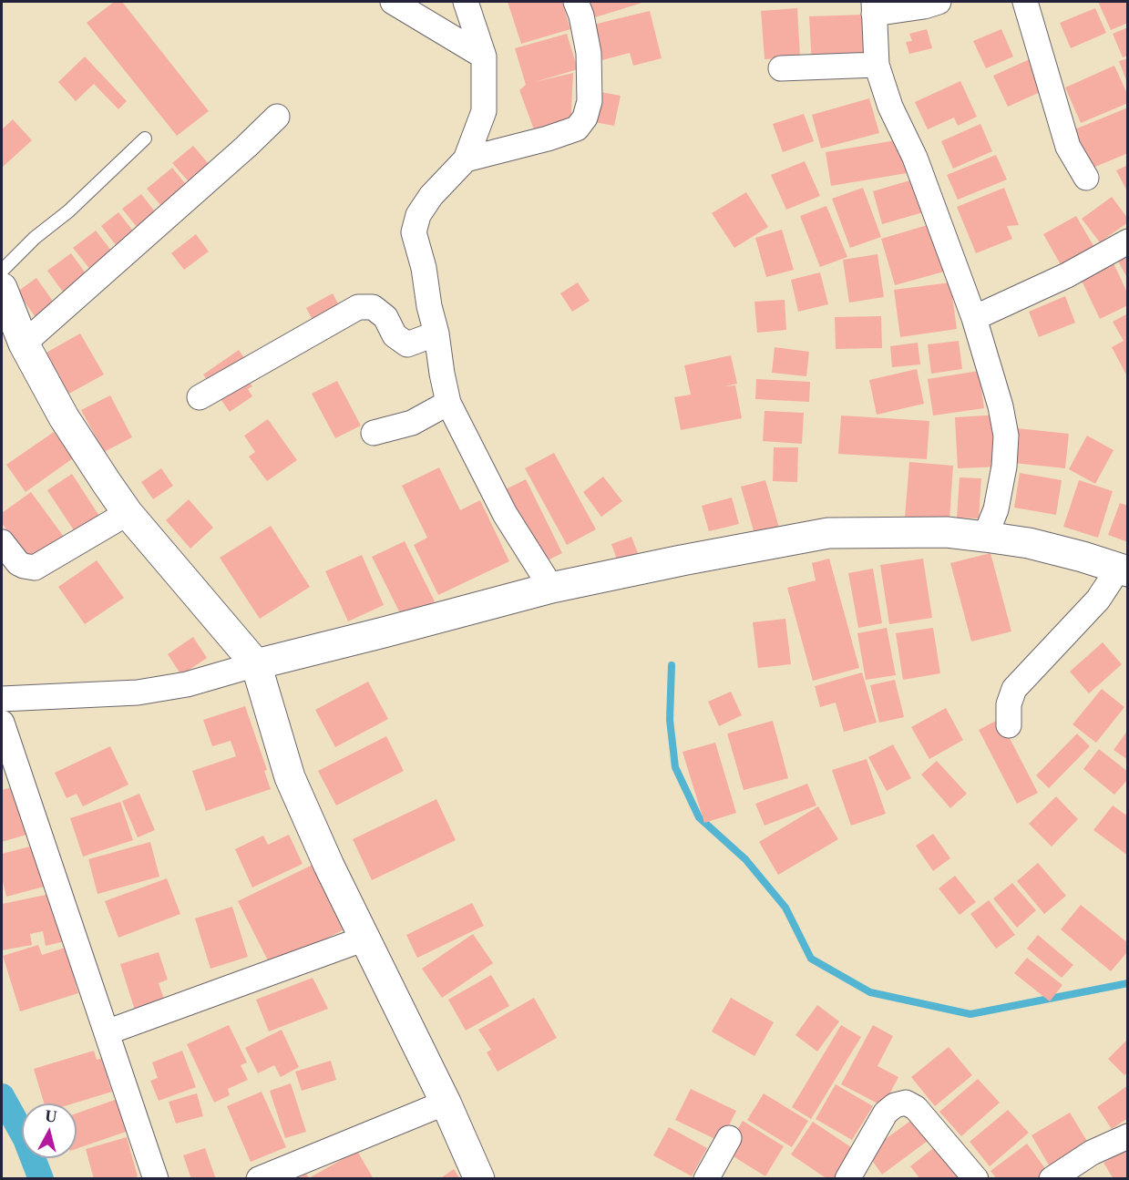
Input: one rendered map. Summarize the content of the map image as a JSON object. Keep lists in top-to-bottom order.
{
  "north": "top"
}
